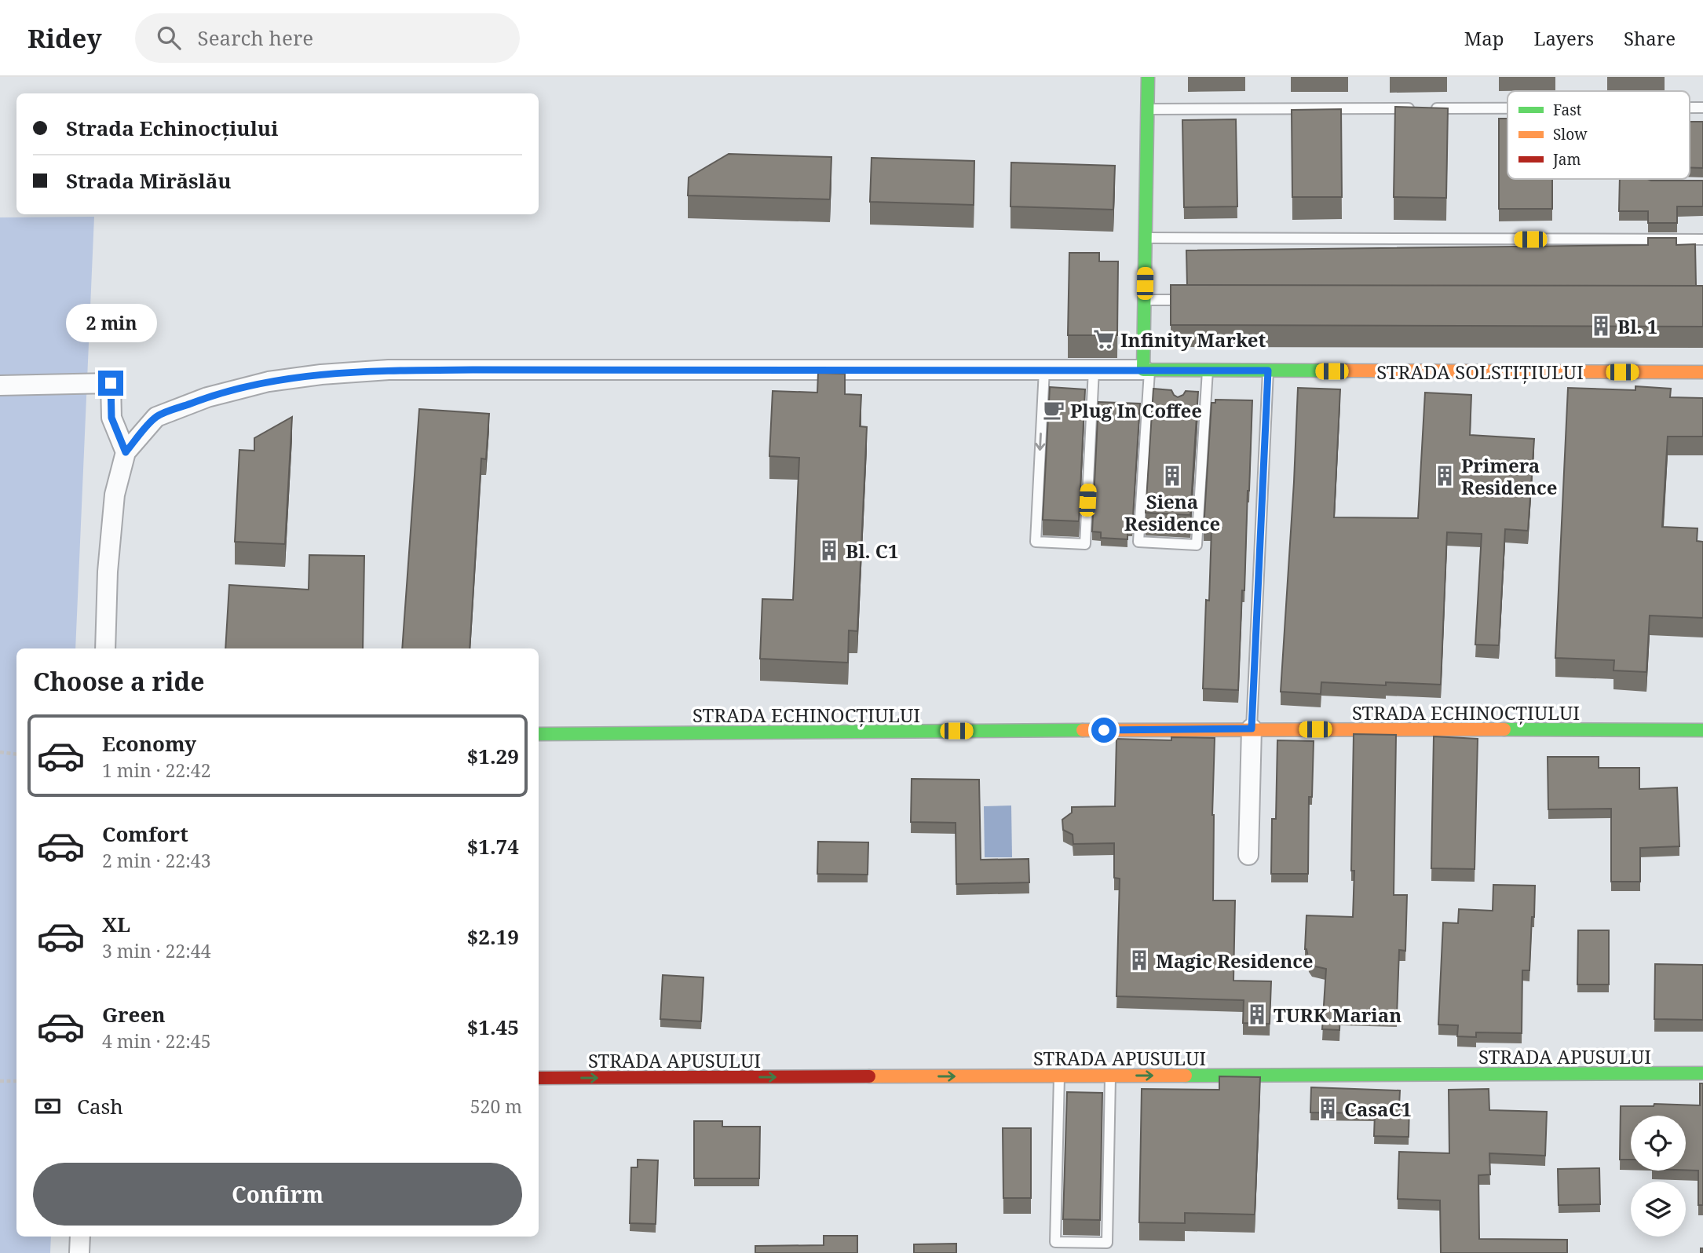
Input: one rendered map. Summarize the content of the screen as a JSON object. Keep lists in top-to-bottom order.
{
  "streets": {
    "street": ["STRADA SOLSTIȚIULUI", "STRADA ECHINOCȚIULUI", "STRADA APUSULUI"]
  },
  "one_way": ["STRADA APUSULUI"],
  "places": {
    "building": [
      "Bl. 1",
      "Siena Residence",
      "Primera Residence",
      "Bl. C1",
      "Magic Residence",
      "TURK Marian",
      "CasaC1"
    ],
    "supermarket": ["Infinity Market"],
    "cafe": ["Plug In Coffee"]
  },
  "legend": ["Fast", "Slow", "Jam"],
  "page": {
    "header": "Ridey",
    "search": "Search here",
    "nav": ["Map", "Layers", "Share"],
    "banner": ["Strada Echinocțiului", "Strada Mirăslău"],
    "bubble": "2 min",
    "heading": "Choose a ride",
    "list": [
      {
        "name": "Economy",
        "note": "1 min · 22:42",
        "value": "$1.29"
      },
      {
        "name": "Comfort",
        "note": "2 min · 22:43",
        "value": "$1.74"
      },
      {
        "name": "XL",
        "note": "3 min · 22:44",
        "value": "$2.19"
      },
      {
        "name": "Green",
        "note": "4 min · 22:45",
        "value": "$1.45"
      }
    ],
    "pay": ["Cash", "520 m"],
    "buttons": "Confirm"
  }
}
